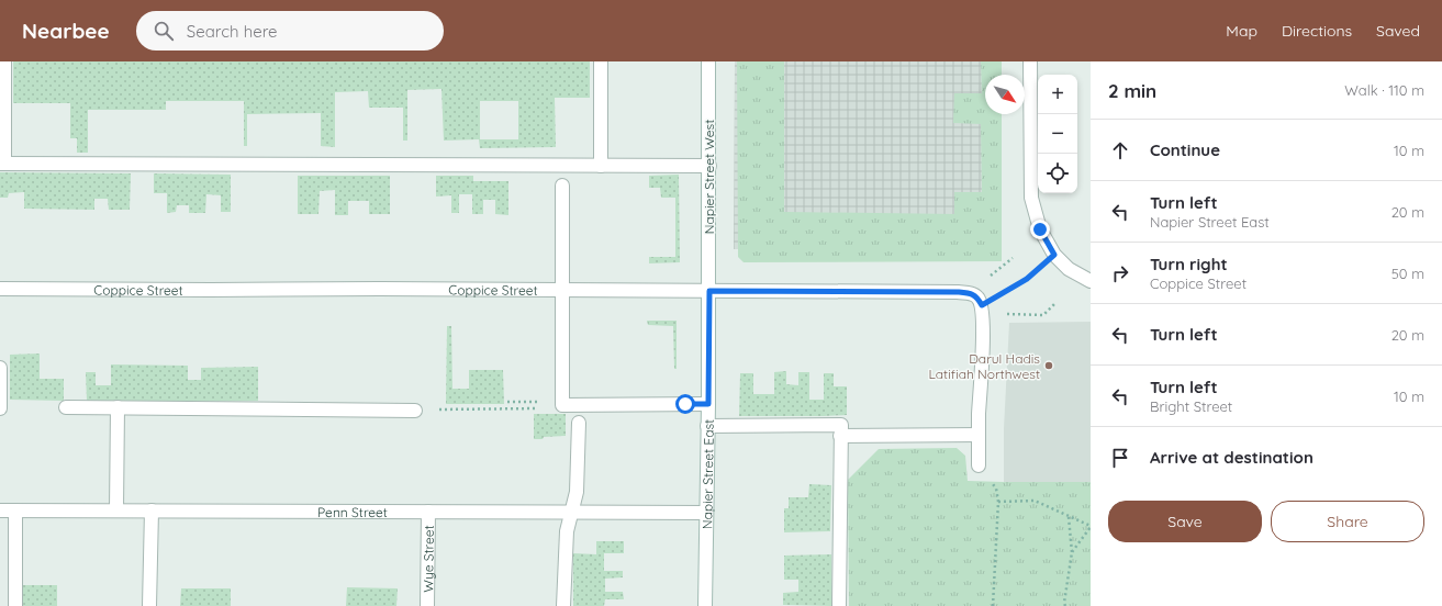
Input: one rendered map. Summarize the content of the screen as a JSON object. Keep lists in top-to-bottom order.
{
  "streets": {
    "street": [
      "Napier Street West",
      "Coppice Street",
      "Napier Street East",
      "Penn Street",
      "Wye Street"
    ]
  },
  "crossings": [
    ["Napier Street West", "Coppice Street"],
    ["Napier Street West", "Napier Street East"],
    ["Coppice Street", "Napier Street East"],
    ["Napier Street East", "Penn Street"],
    ["Penn Street", "Wye Street"]
  ],
  "places": ["Darul Hadis Latifiah Northwest"],
  "north": "bottom right",
  "page": {
    "header": "Nearbee",
    "search": "Search here",
    "nav": ["Map", "Directions", "Saved"],
    "heading": ["2 min", "Walk · 110 m"],
    "map_buttons": ["+", "−"],
    "list": [
      ["Continue", "10 m"],
      ["Turn left", "Napier Street East", "20 m"],
      ["Turn right", "Coppice Street", "50 m"],
      ["Turn left", "20 m"],
      ["Turn left", "Bright Street", "10 m"],
      "Arrive at destination"
    ],
    "buttons": ["Save", "Share"]
  }
}
